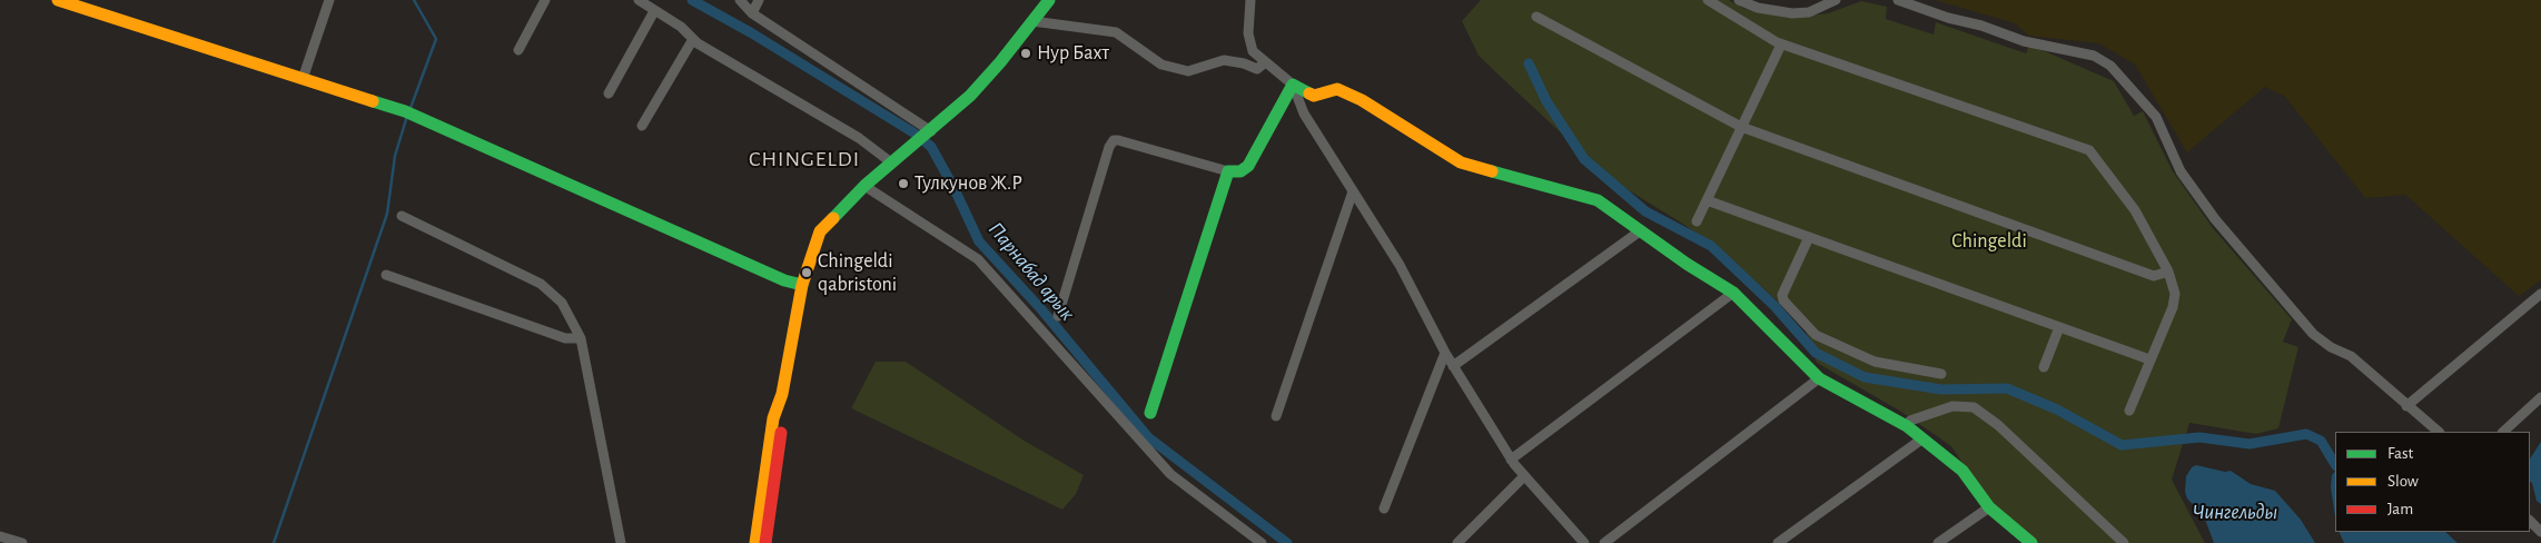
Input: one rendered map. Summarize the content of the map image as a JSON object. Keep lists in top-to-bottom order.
{
  "districts": ["CHINGELDI"],
  "water": ["Парнабад арык", "Чингельды"],
  "parks": ["Chingeldi"],
  "places": ["Нур Бахт", "Тулкунов Ж.Р", "Chingeldi qabristoni"],
  "legend": ["Fast", "Slow", "Jam"]
}
